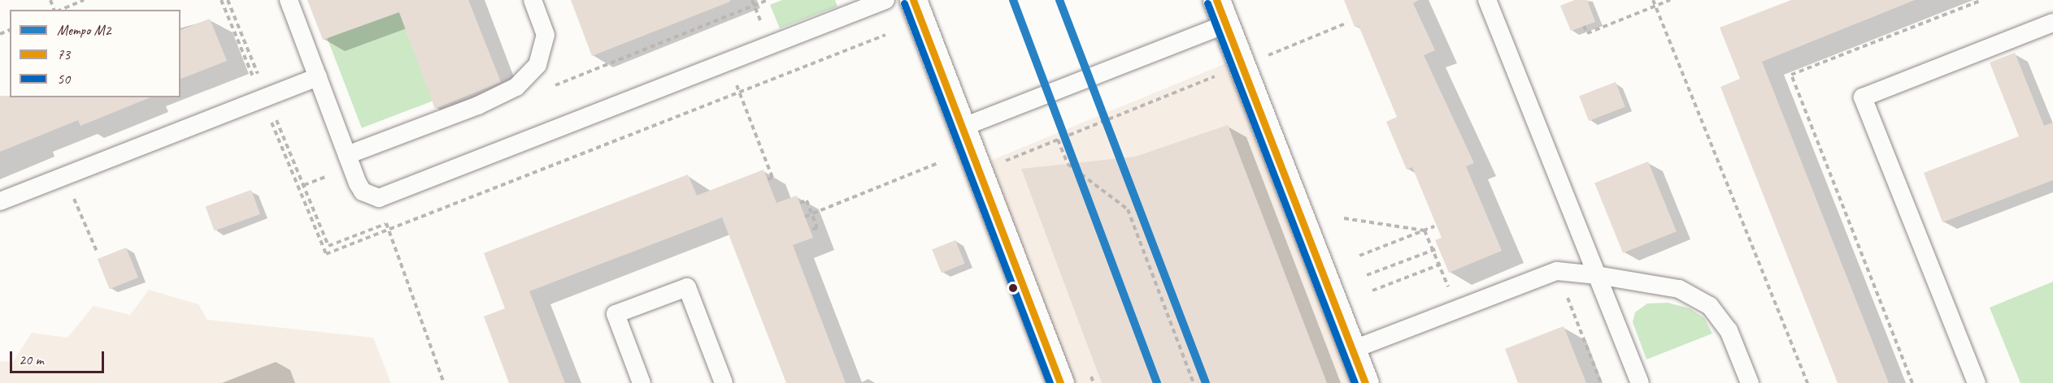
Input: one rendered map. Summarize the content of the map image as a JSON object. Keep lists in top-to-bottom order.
{
  "lines": ["metro line M2", "transit line 73", "transit line 50"],
  "legend": ["Метро M2", "73", "50"],
  "scale_bar": "20 m"
}
